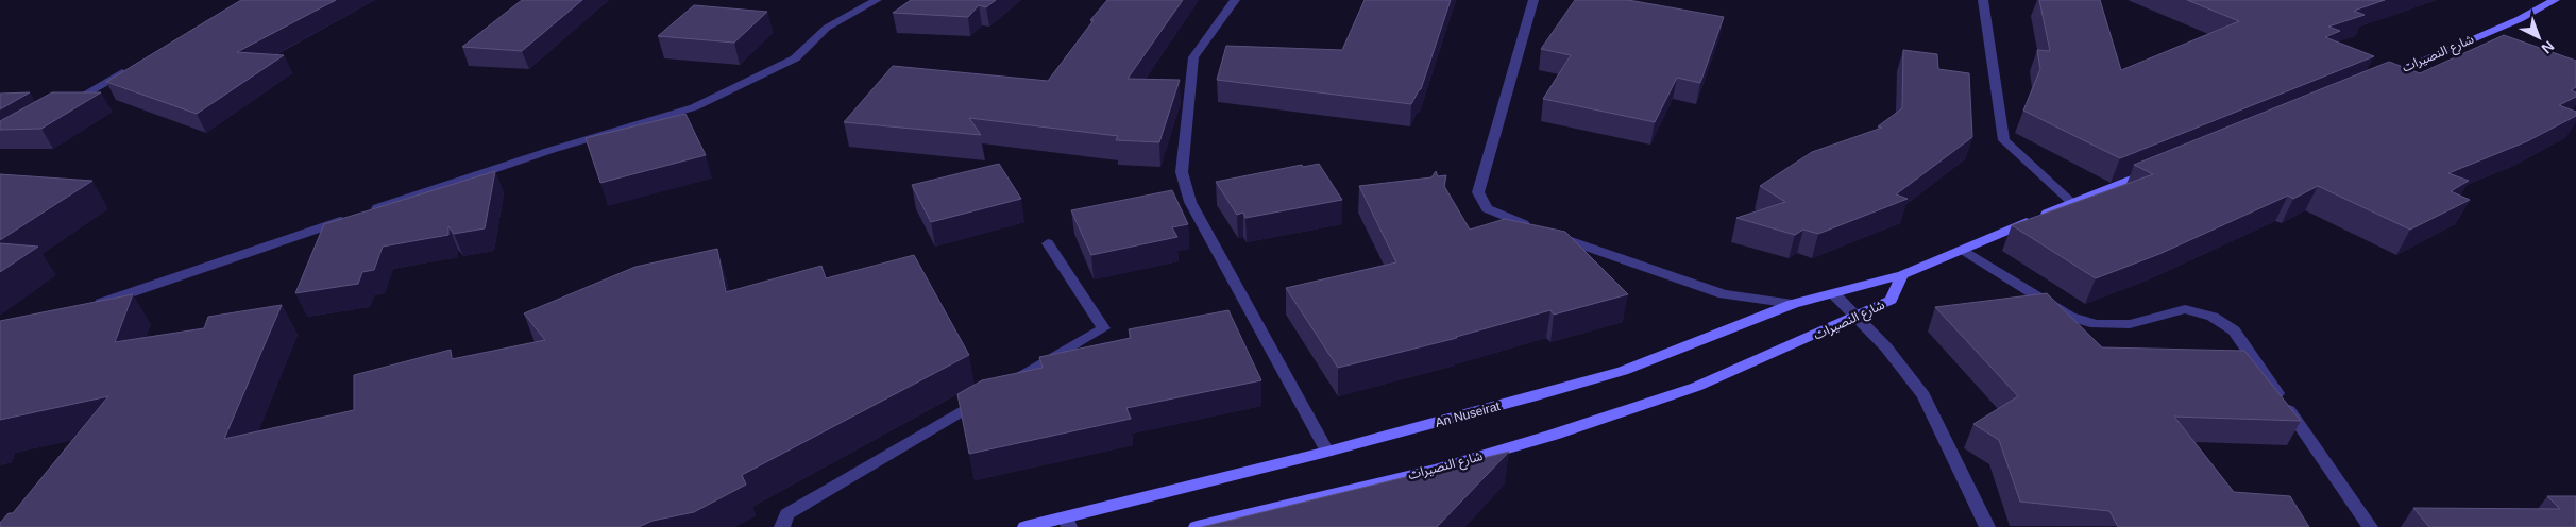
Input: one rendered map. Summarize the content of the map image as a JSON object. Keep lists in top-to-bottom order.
{
  "streets": {
    "main road": ["شارع النصيرات", "An Nuseirat"]
  },
  "crossings": [
    ["شارع النصيرات", "An Nuseirat"]
  ],
  "north": "bottom right"
}
